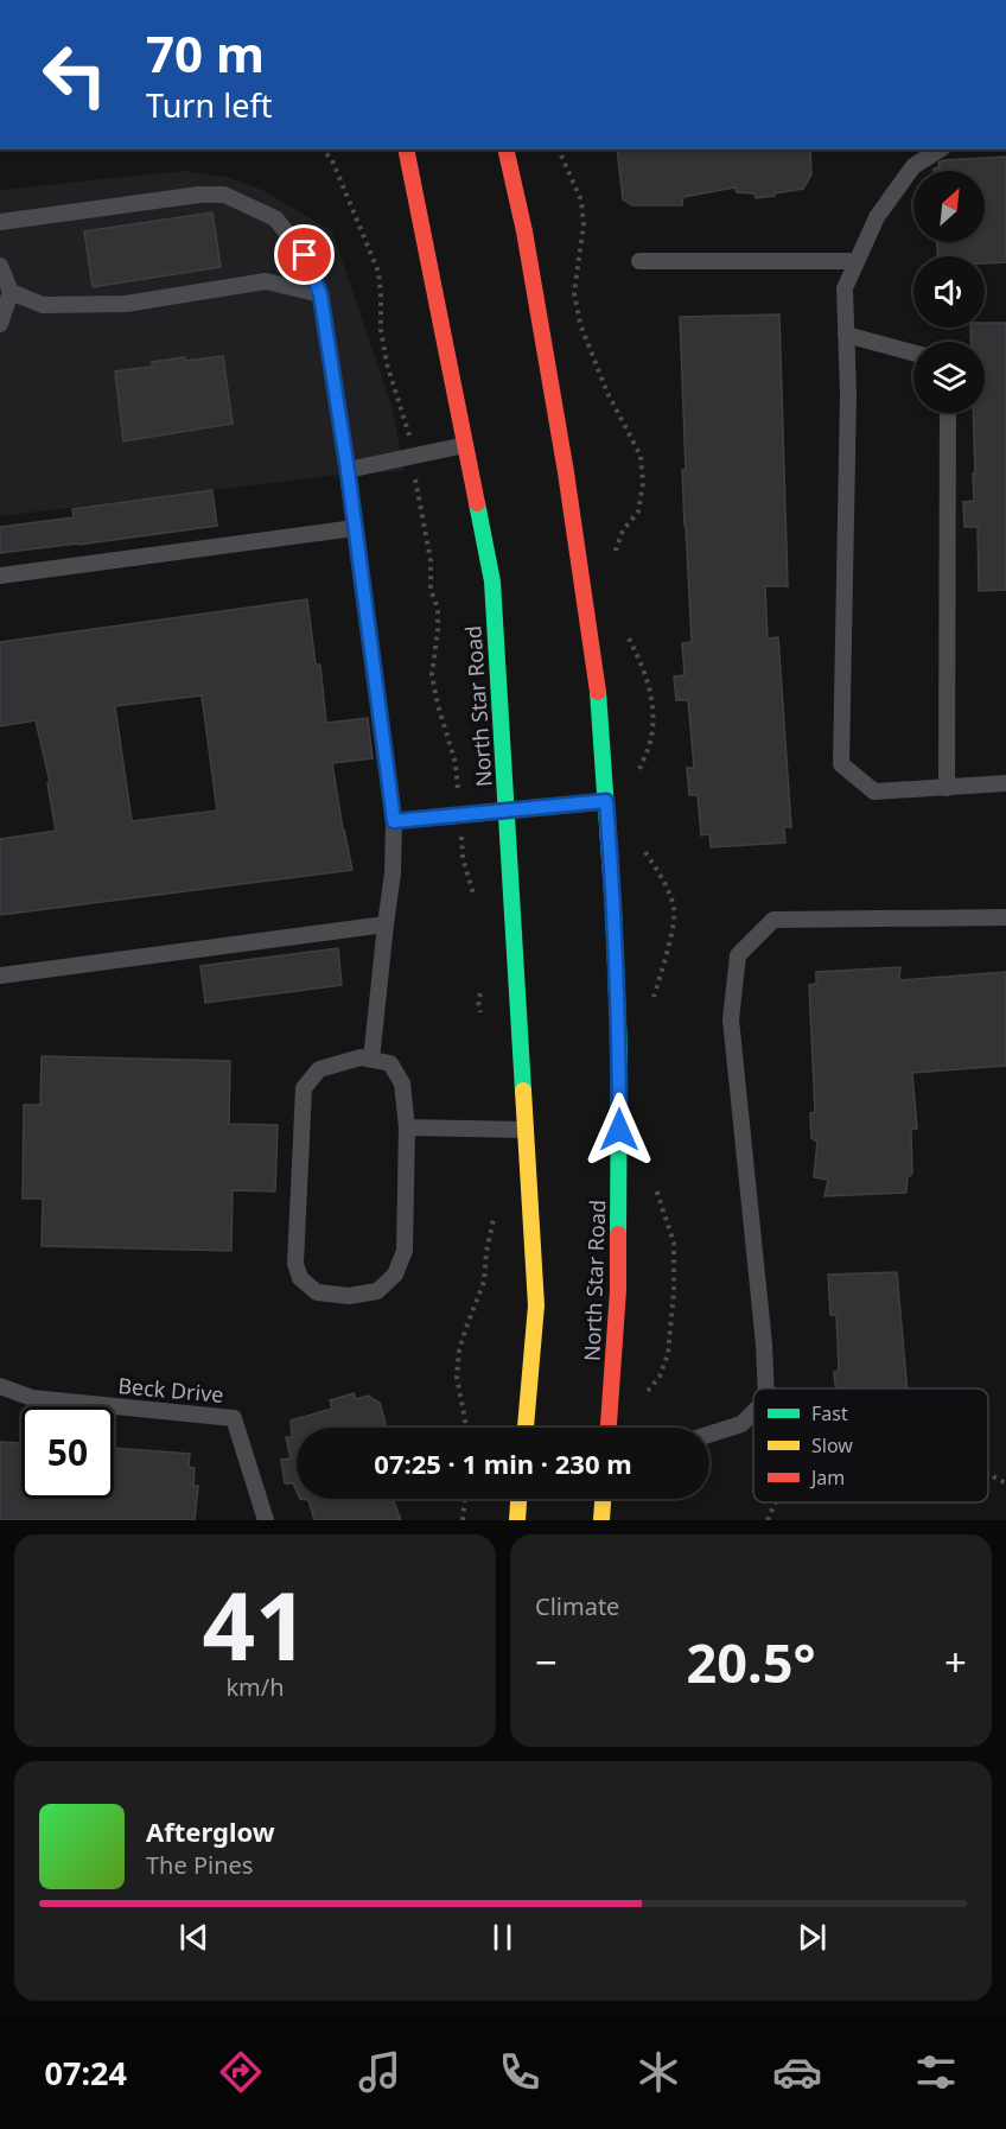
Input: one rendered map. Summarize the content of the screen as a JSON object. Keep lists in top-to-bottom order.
{
  "streets": {
    "main road": ["North Star Road"],
    "lane": ["Beck Drive"]
  },
  "legend": ["Fast", "Slow", "Jam"],
  "north": "top right",
  "page": {
    "turn": ["70 m", "Turn left"],
    "limit": "50",
    "trip": "07:25 · 1 min · 230 m",
    "tile": [
      ["41", "km/h"],
      "Climate"
    ],
    "heat": ["−", "20.5°", "+"],
    "song": ["Afterglow", "The Pines"],
    "tabs": "07:24"
  }
}
